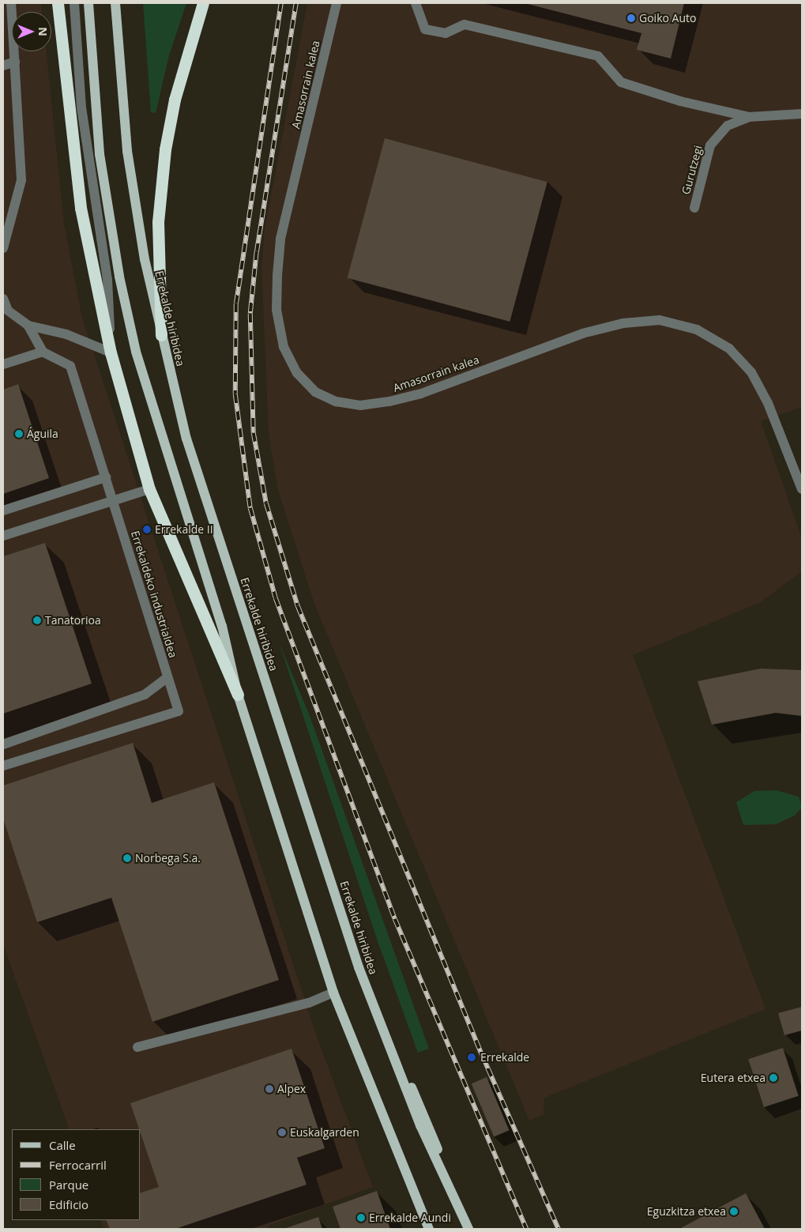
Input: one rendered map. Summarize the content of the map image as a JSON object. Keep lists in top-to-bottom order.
{
  "streets": {
    "main road": ["Errekalde hiribidea"],
    "street": ["Amasorrain kalea", "Gurutzegi", "Errekaldeko industrialdea"]
  },
  "places": [
    "Goiko Auto",
    "Águila",
    "Errekalde II",
    "Tanatorioa",
    "Norbega S.a.",
    "Errekalde",
    "Eutera etxea",
    "Alpex",
    "Euskalgarden",
    "Eguzkitza etxea",
    "Errekalde Aundi"
  ],
  "legend": [
    "Calle",
    "Ferrocarril",
    "Parque",
    "Edificio"
  ],
  "north": "right"
}
